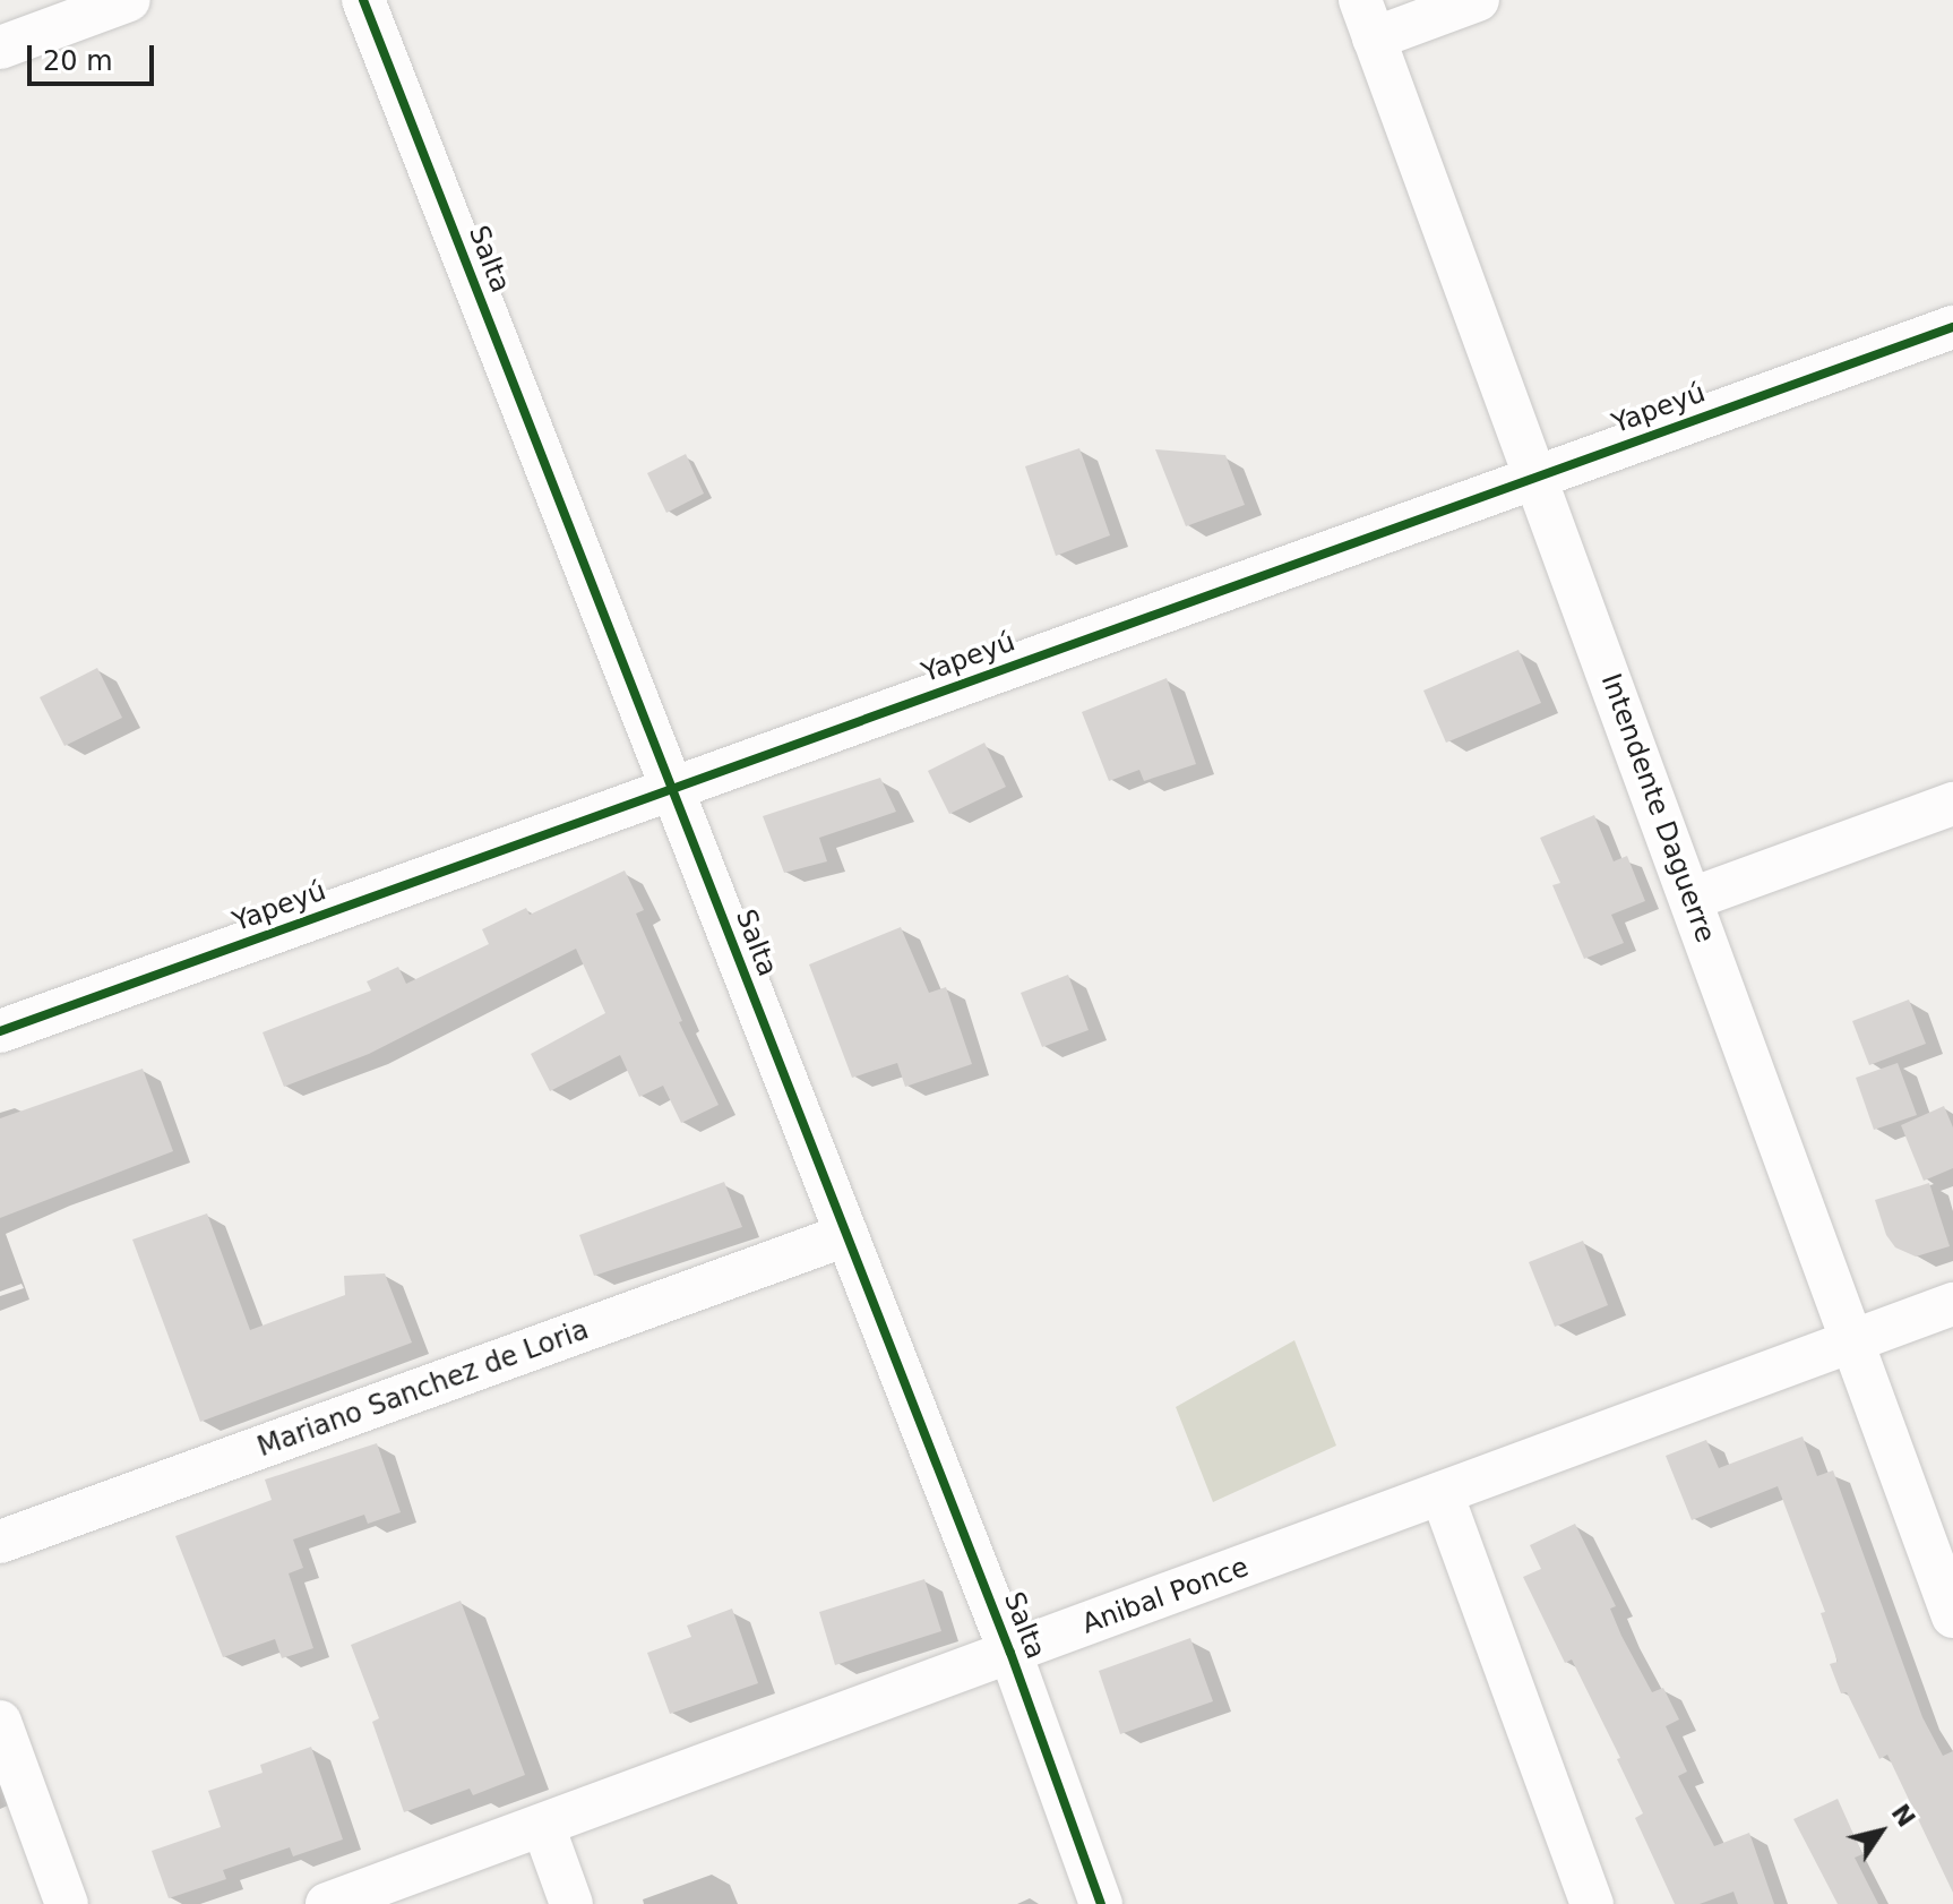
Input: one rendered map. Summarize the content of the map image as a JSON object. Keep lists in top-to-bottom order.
{
  "streets": {
    "street": [
      "Salta",
      "Yapeyú",
      "Intendente Daguerre",
      "Mariano Sanchez de Loria",
      "Anibal Ponce"
    ]
  },
  "crossings": [
    ["Salta", "Yapeyú"],
    ["Salta", "Mariano Sanchez de Loria"],
    ["Salta", "Anibal Ponce"],
    ["Yapeyú", "Intendente Daguerre"],
    ["Intendente Daguerre", "Anibal Ponce"]
  ],
  "scale_bar": "20 m",
  "north": "top right"
}
